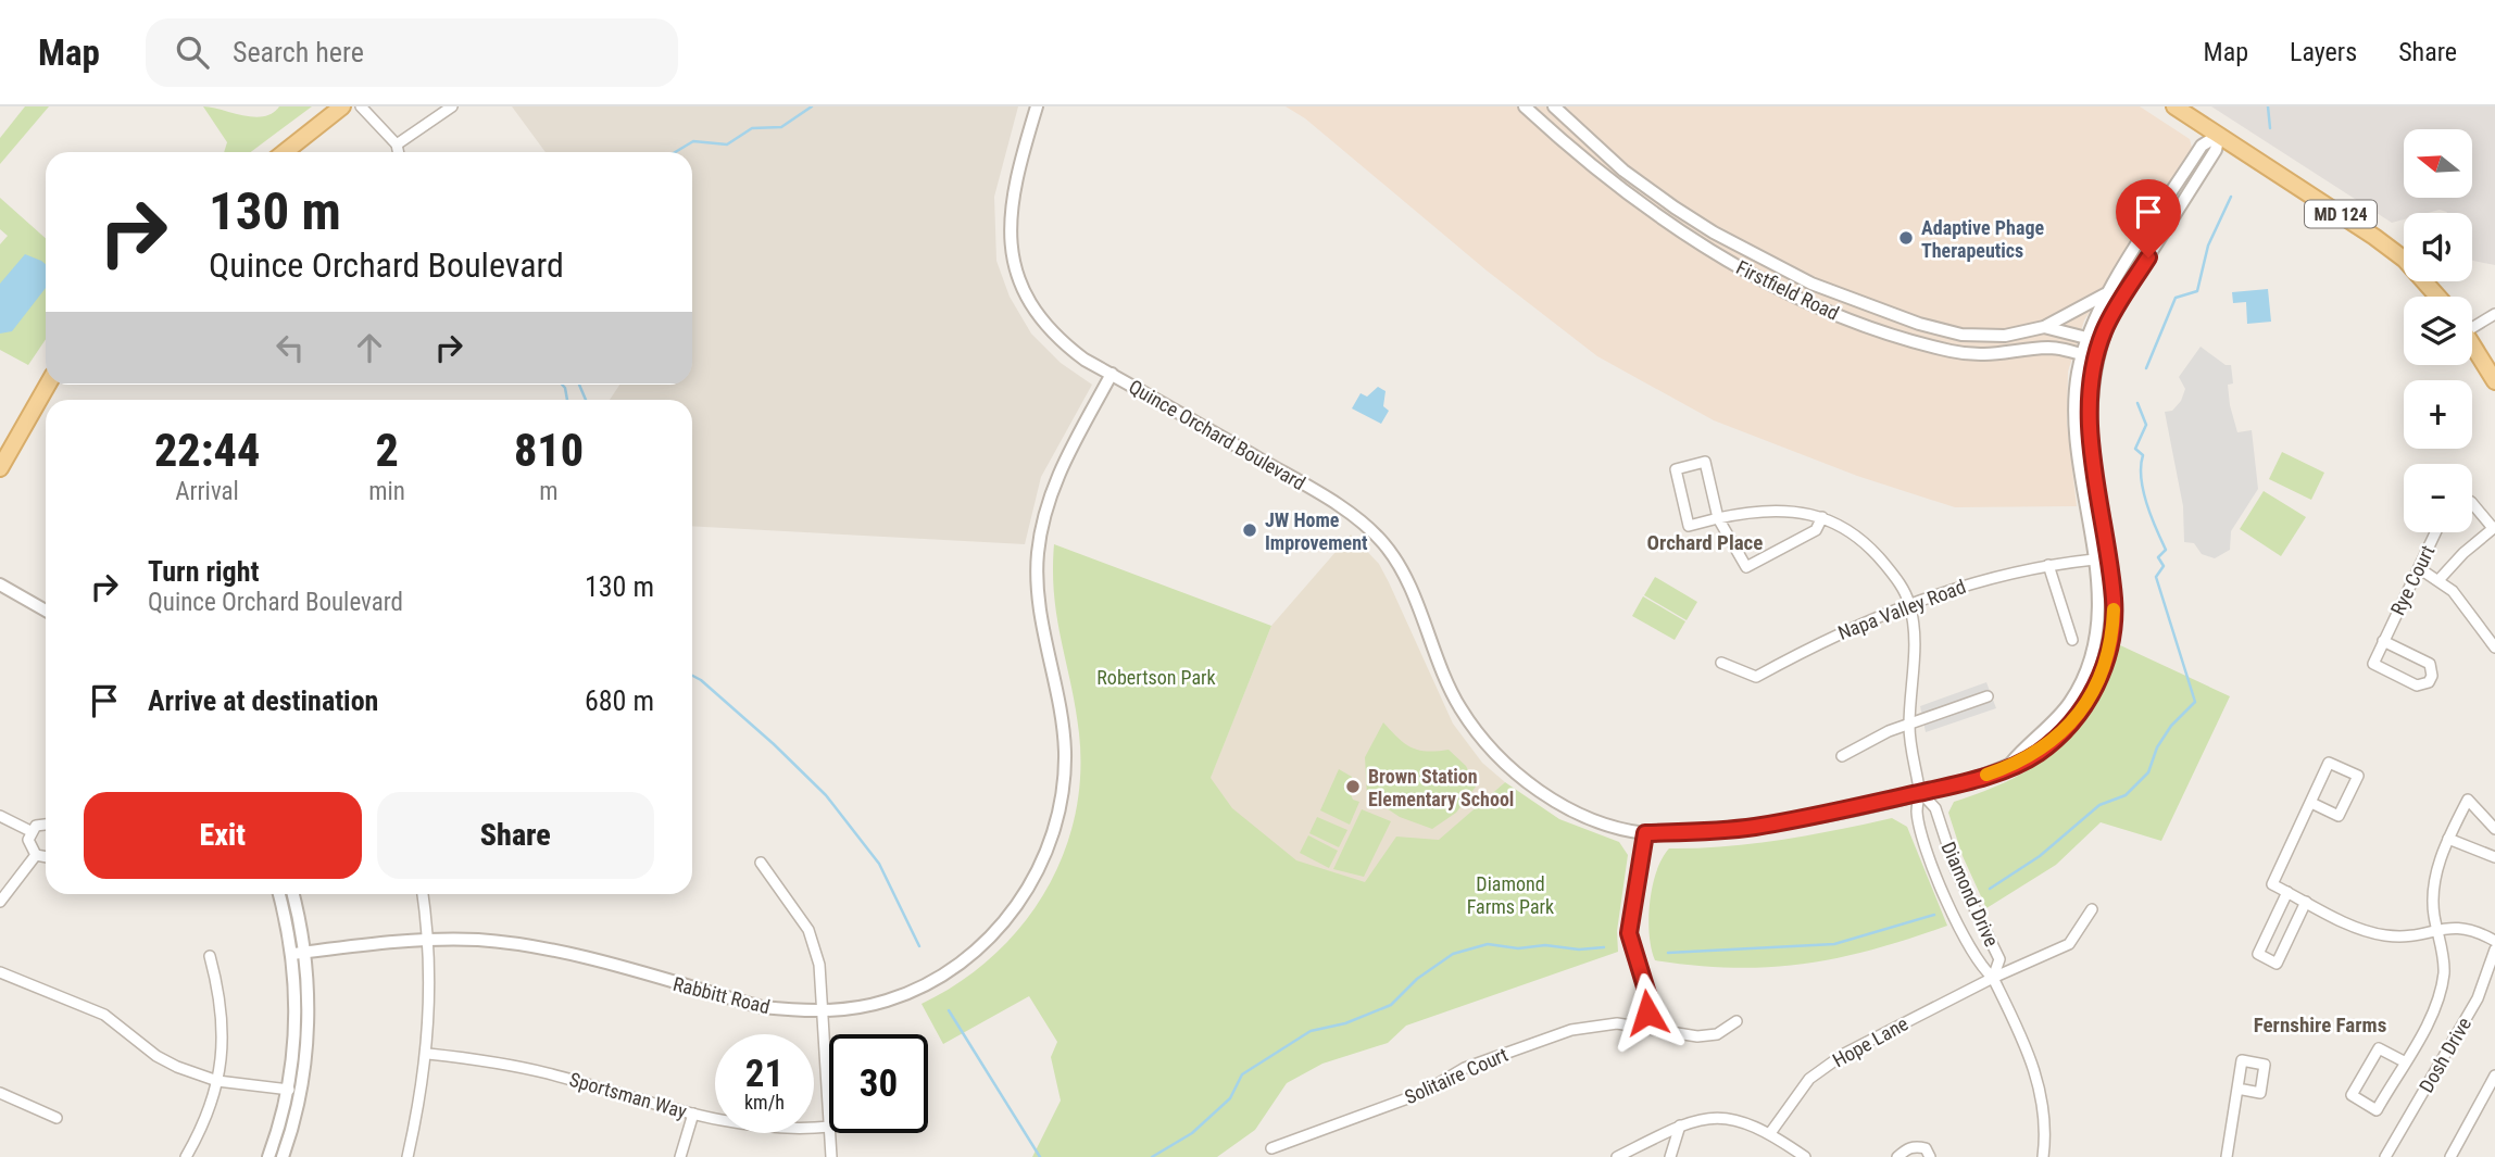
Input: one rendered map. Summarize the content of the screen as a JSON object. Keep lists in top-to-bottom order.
{
  "streets": {
    "main road": ["MD 124"],
    "street": [
      "Firstfield Road",
      "Quince Orchard Boulevard",
      "Rye Court",
      "Napa Valley Road",
      "Diamond Drive",
      "Rabbitt Road",
      "Hope Lane",
      "Dosh Drive",
      "Solitaire Court",
      "Sportsman Way"
    ]
  },
  "crossings": [
    ["MD 124", "Quince Orchard Boulevard"],
    ["Firstfield Road", "Quince Orchard Boulevard"],
    ["Quince Orchard Boulevard", "Diamond Drive"],
    ["Quince Orchard Boulevard", "Rabbitt Road"],
    ["Diamond Drive", "Hope Lane"]
  ],
  "districts": ["Orchard Place", "Fernshire Farms"],
  "parks": ["Robertson Park", "Diamond Farms Park"],
  "places": ["Adaptive Phage Therapeutics", "JW Home Improvement", "Brown Station Elementary School"],
  "north": "left",
  "page": {
    "header": "Map",
    "search": "Search here",
    "nav": ["Map", "Layers", "Share"],
    "map_buttons": ["+", "−"],
    "turn": ["130 m", "Quince Orchard Boulevard"],
    "eta": [
      "22:44",
      "Arrival",
      "2",
      "min",
      "810",
      "m"
    ],
    "list": [
      {
        "name": "Turn right",
        "note": "Quince Orchard Boulevard",
        "value": "130 m"
      },
      {
        "name": "Arrive at destination",
        "value": "680 m"
      }
    ],
    "buttons": ["Exit", "Share"],
    "speed": "21 km/h",
    "limit": "30"
  }
}
